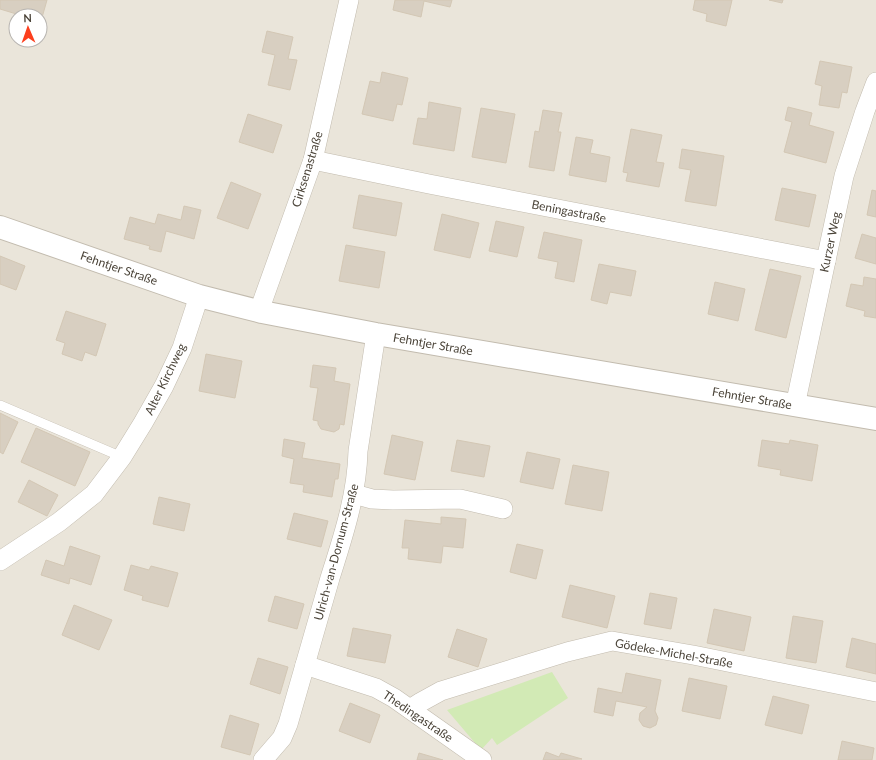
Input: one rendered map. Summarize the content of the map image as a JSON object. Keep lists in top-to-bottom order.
{
  "streets": {
    "street": [
      "Cirksenastraße",
      "Beningastraße",
      "Kurzer Weg",
      "Fehntjer Straße",
      "Alter Kirchweg",
      "Ulrich-van-Dornum-Straße",
      "Gödeke-Michel-Straße",
      "Thedingastraße"
    ]
  },
  "crossings": [
    ["Cirksenastraße", "Beningastraße"],
    ["Cirksenastraße", "Fehntjer Straße"],
    ["Beningastraße", "Kurzer Weg"],
    ["Kurzer Weg", "Fehntjer Straße"],
    ["Fehntjer Straße", "Alter Kirchweg"],
    ["Fehntjer Straße", "Ulrich-van-Dornum-Straße"],
    ["Ulrich-van-Dornum-Straße", "Thedingastraße"],
    ["Gödeke-Michel-Straße", "Thedingastraße"]
  ],
  "north": "top"
}
